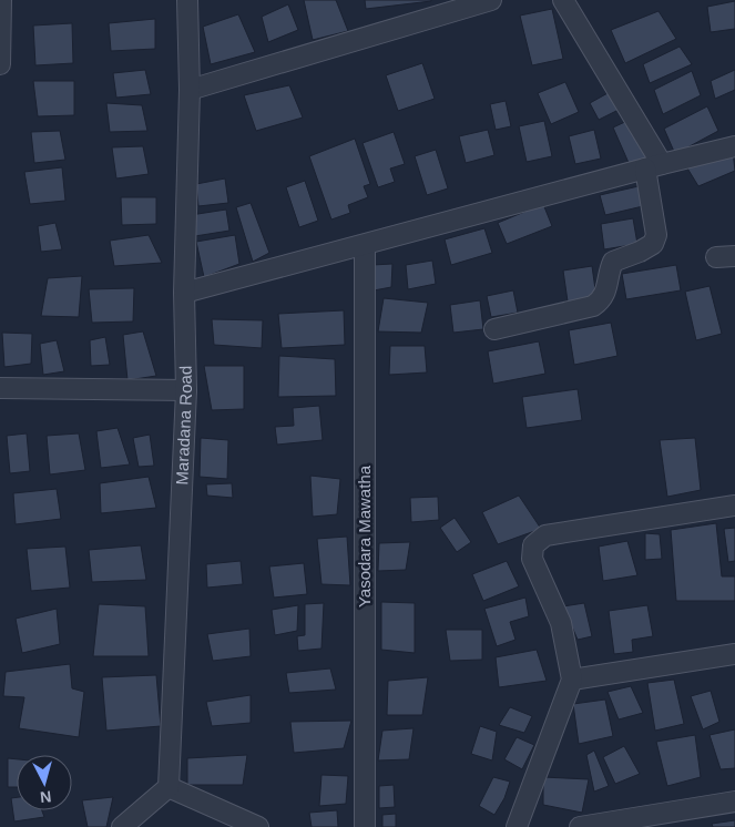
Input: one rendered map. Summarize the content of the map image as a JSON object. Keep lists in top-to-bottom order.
{
  "streets": {
    "street": ["Maradana Road", "Yasodara Mawatha"]
  },
  "north": "bottom"
}
